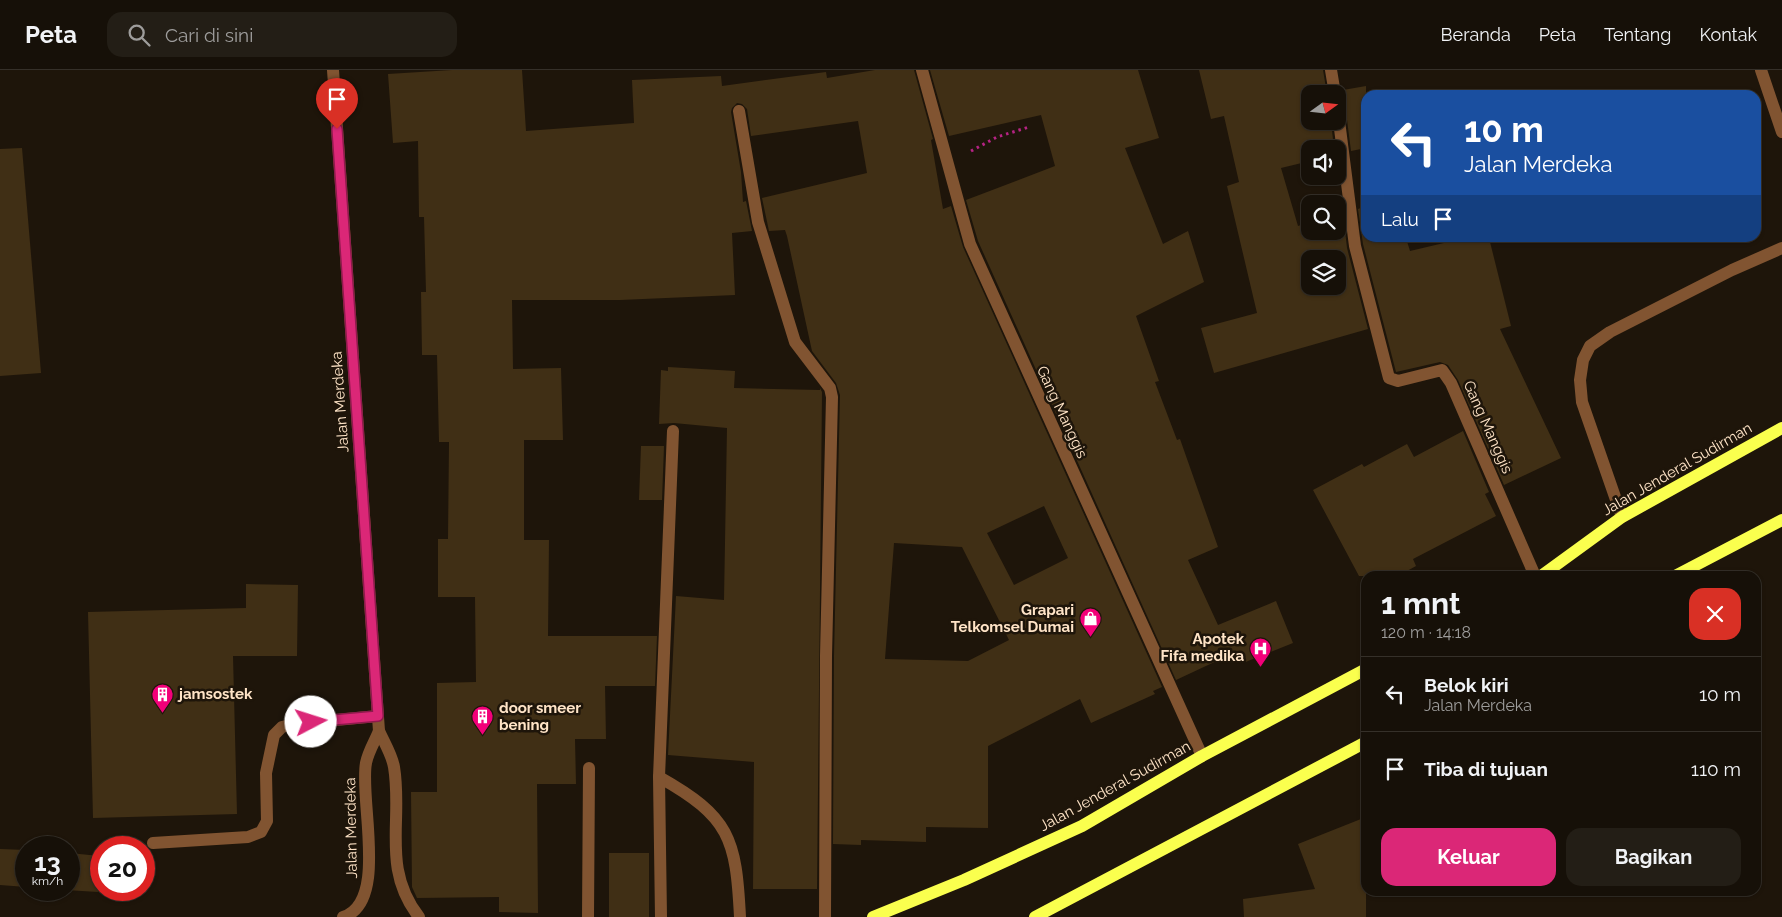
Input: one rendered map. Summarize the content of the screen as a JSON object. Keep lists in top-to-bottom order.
{
  "streets": {
    "main road": ["Jalan Jenderal Sudirman"],
    "street": ["Jalan Merdeka", "Gang Manggis"]
  },
  "crossings": [
    ["Gang Manggis", "Jalan Jenderal Sudirman"]
  ],
  "places": {
    "shop": ["Grapari Telkomsel Dumai"],
    "hospital": ["Apotek Fifa medika"],
    "building": ["jamsostek", "door smeer bening"]
  },
  "north": "right",
  "page": {
    "header": "Peta",
    "search": "Cari di sini",
    "nav": [
      "Beranda",
      "Peta",
      "Tentang",
      "Kontak"
    ],
    "turn": ["10 m", "Jalan Merdeka"],
    "then": "Lalu",
    "heading": ["1 mnt", "120 m · 14:18"],
    "list": [
      {
        "name": "Belok kiri",
        "note": "Jalan Merdeka",
        "value": "10 m"
      },
      {
        "name": "Tiba di tujuan",
        "value": "110 m"
      }
    ],
    "buttons": ["Keluar", "Bagikan"],
    "speed": "13 km/h",
    "limit": "20"
  }
}
